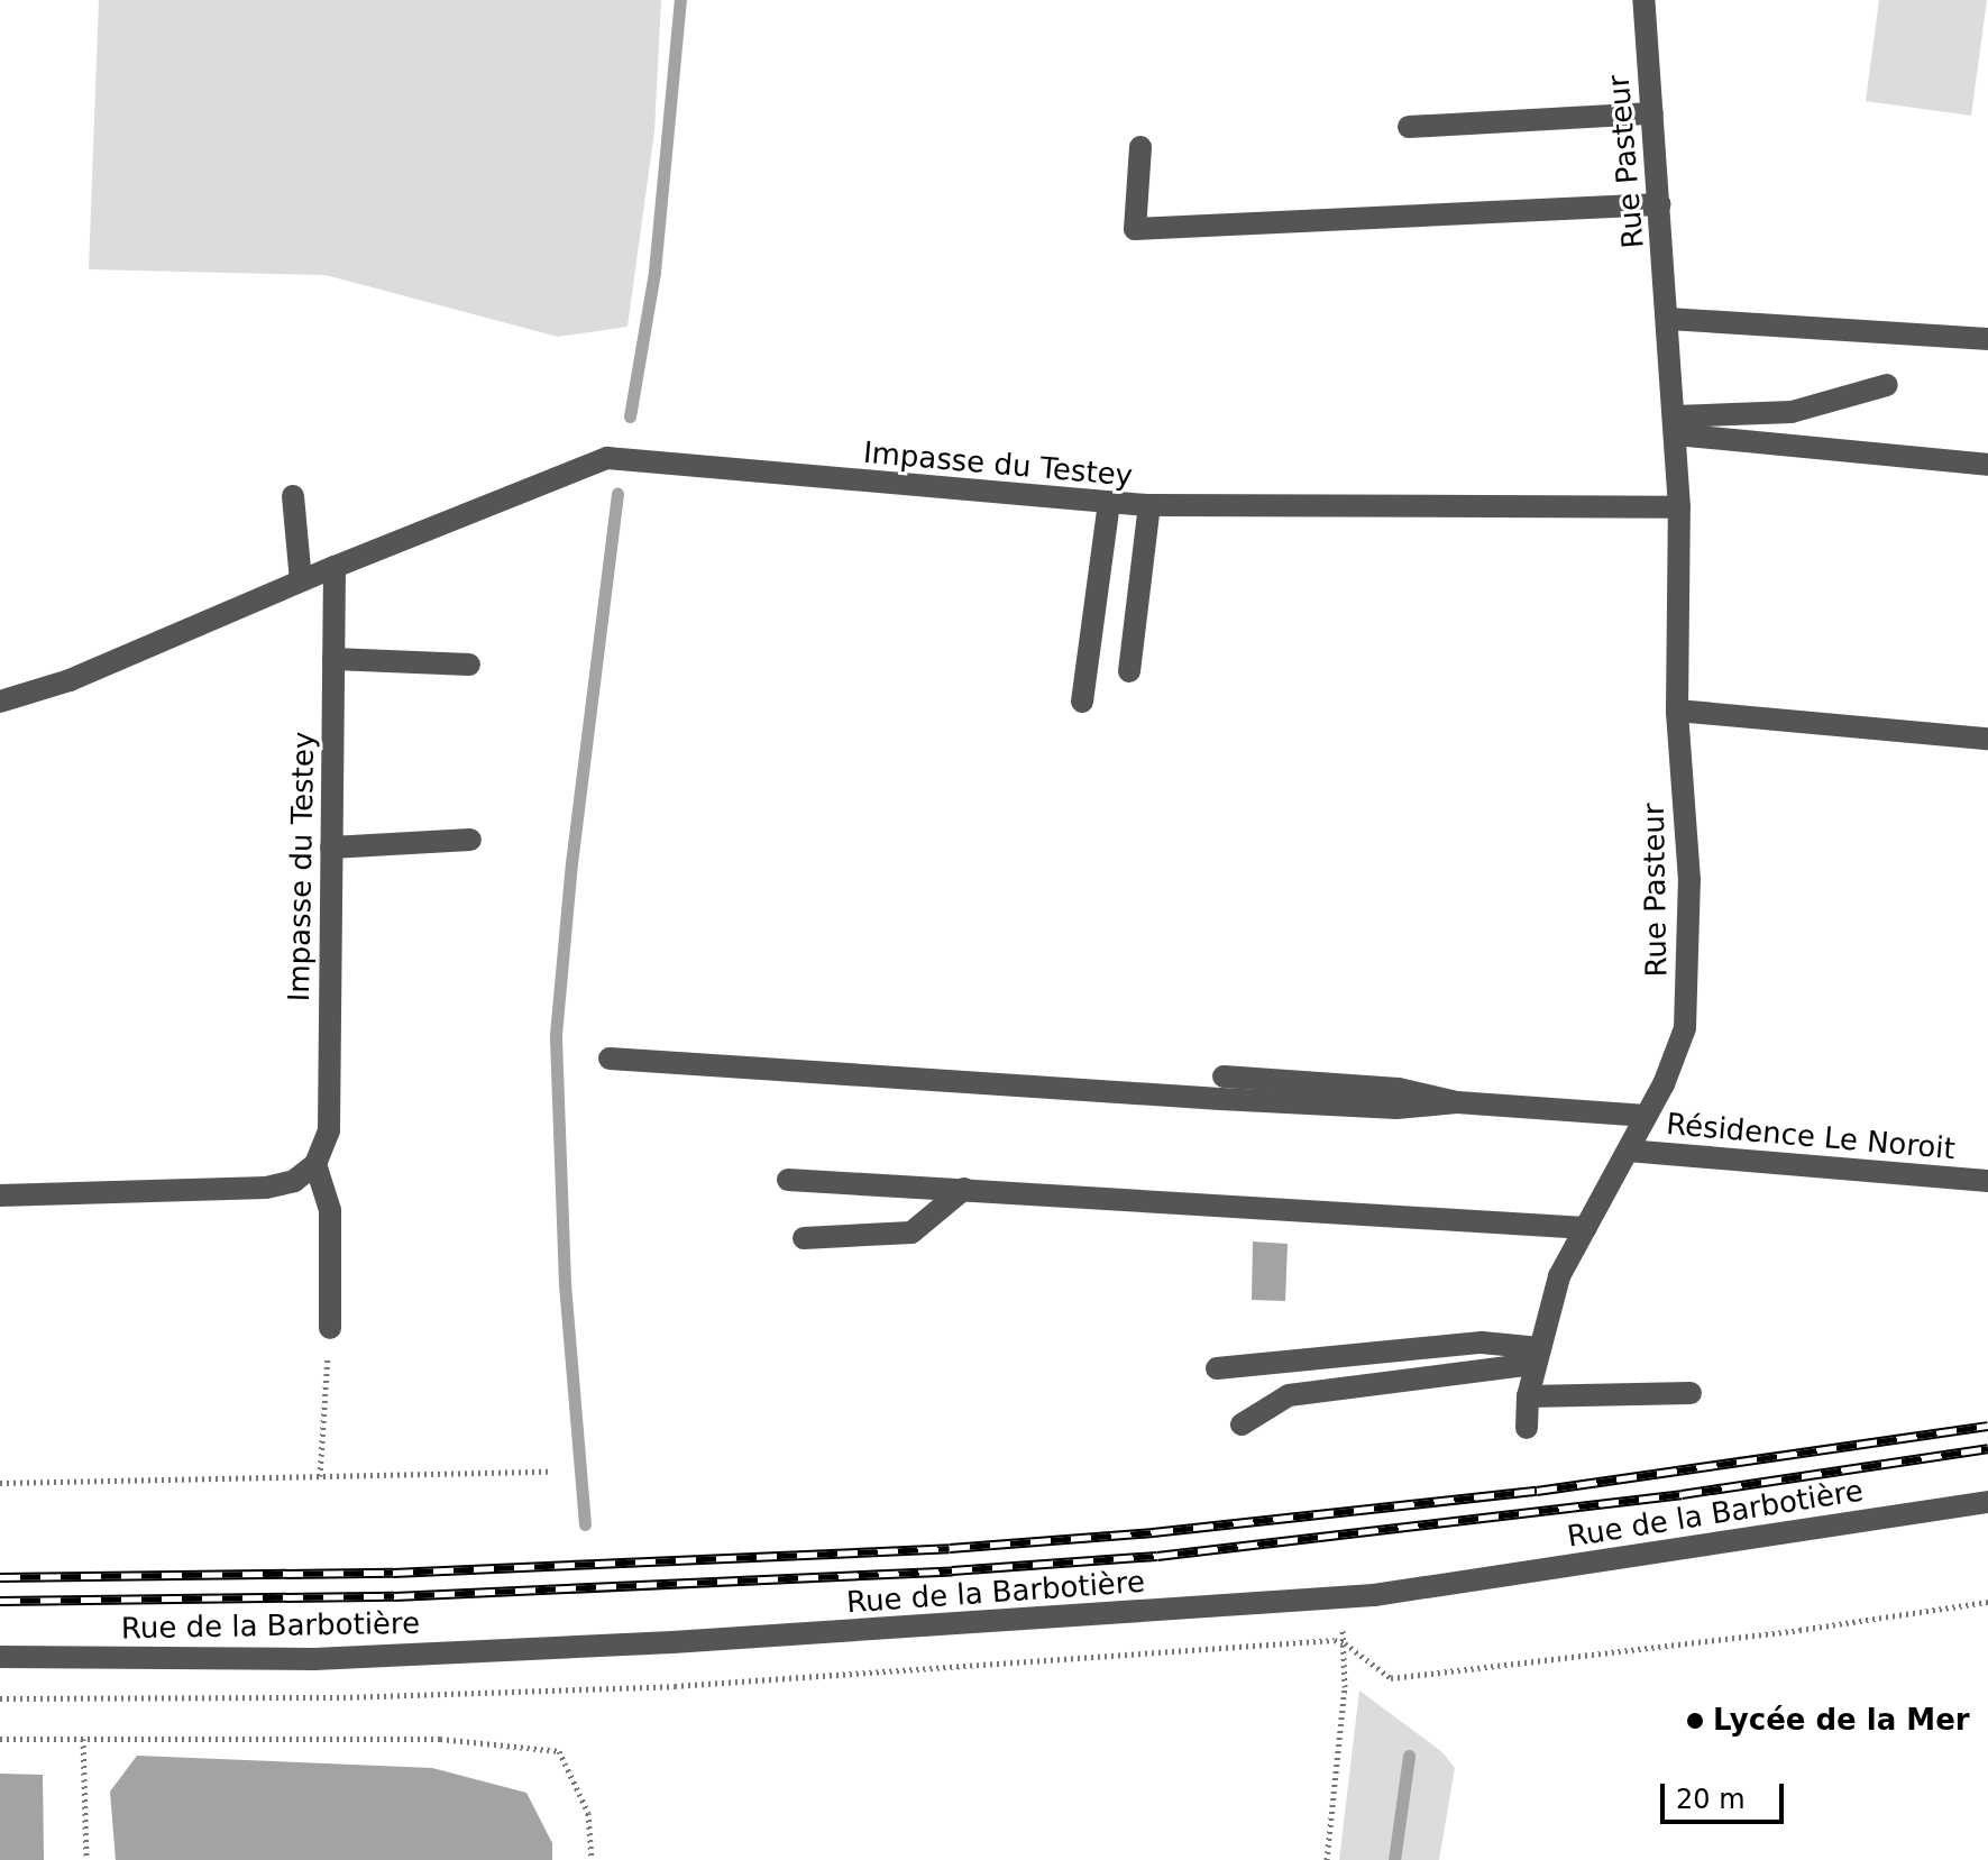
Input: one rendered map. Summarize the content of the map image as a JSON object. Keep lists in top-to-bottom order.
{
  "streets": {
    "street": [
      "Rue Pasteur",
      "Impasse du Testey",
      "Résidence Le Noroit",
      "Rue de la Barbotière"
    ]
  },
  "crossings": [
    ["Rue Pasteur", "Impasse du Testey"],
    ["Rue Pasteur", "Résidence Le Noroit"]
  ],
  "places": ["Lycée de la Mer"],
  "scale_bar": "20 m"
}
